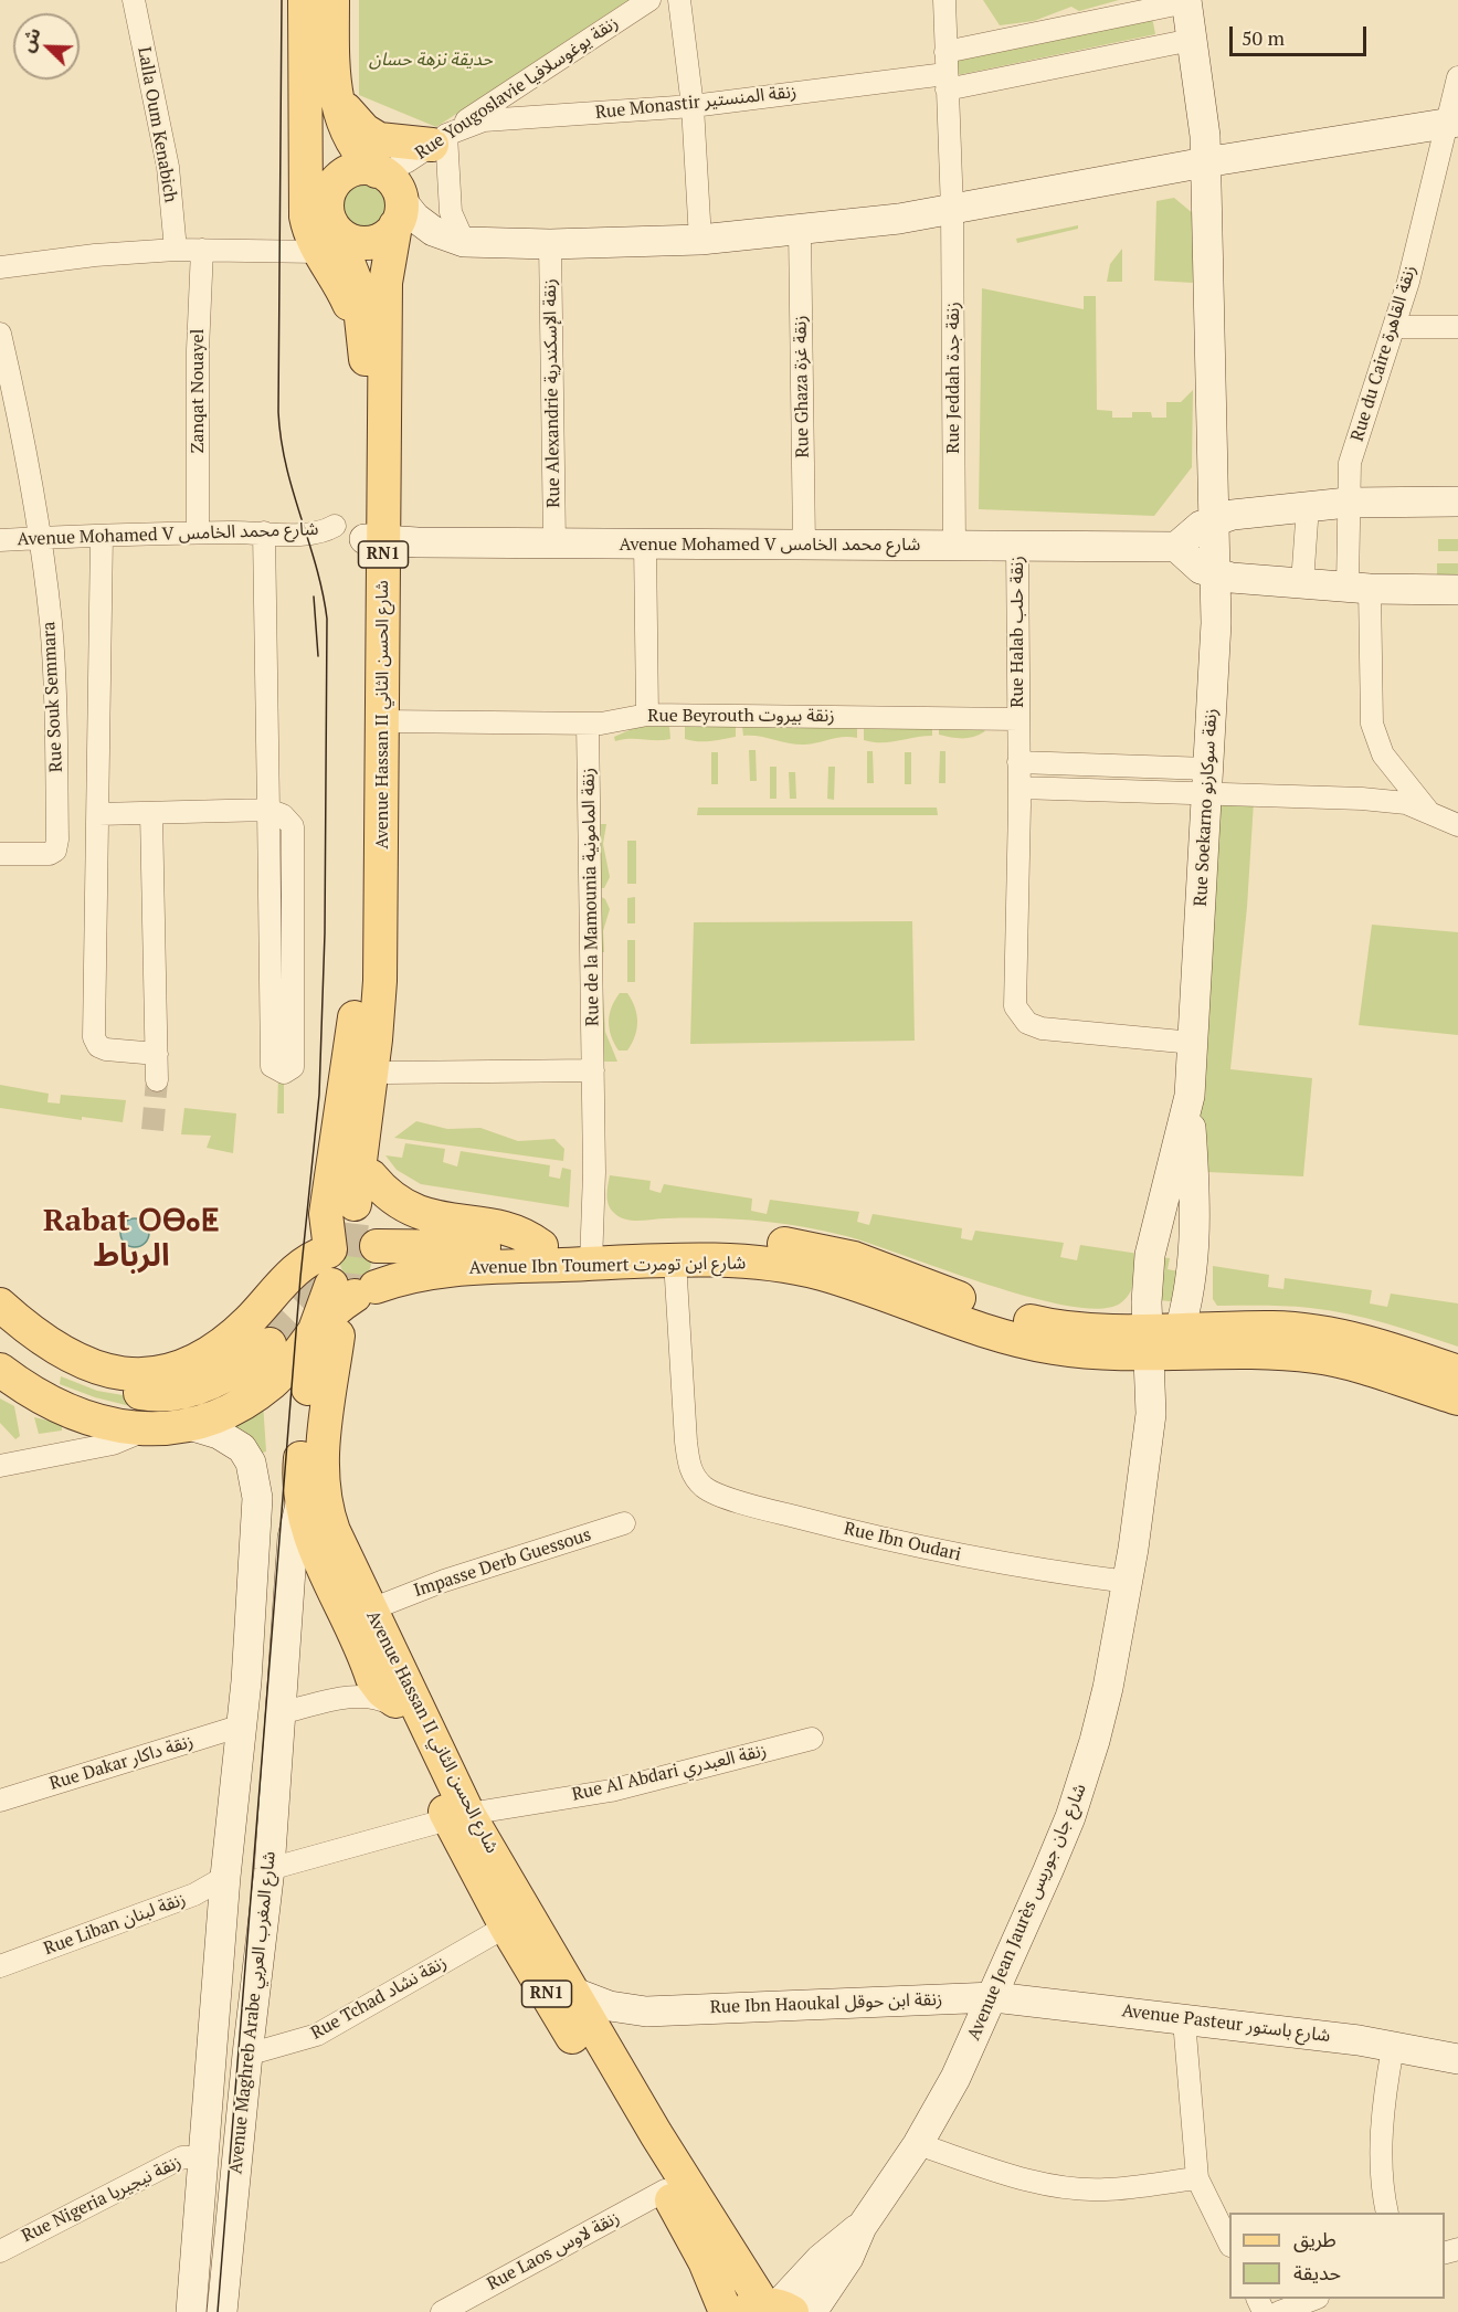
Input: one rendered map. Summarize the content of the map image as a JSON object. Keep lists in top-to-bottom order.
{
  "streets": {
    "main road": [
      "Avenue Mohamed V شارع محمد الخامس",
      "RN1",
      "Avenue Hassan II شارع الحسن الثاني",
      "Rue Soekarno زنقة سوكارنو",
      "Avenue Ibn Toumert شارع ابن تومرت",
      "Avenue Jean Jaurès شارع جان جوريس",
      "Rue Ibn Haoukal زنقة ابن حوقل",
      "Avenue Maghreb Arabe شارع المغرب العربي",
      "Avenue Pasteur شارع باستور"
    ],
    "street": [
      "Rue Yougoslavie زنقة يوغوسلافيا",
      "Rue Monastir زنقة المنستير",
      "Lalla Oum Kenabich",
      "Rue du Caire زنقة القاهرة",
      "Rue Jeddah زنقة جدة",
      "Rue Ghaza زنقة غزة",
      "Zanqat Nouayel",
      "Rue Alexandrie زنقة الإسكندرية",
      "Rue Halab زنقة حلب",
      "Rue Souk Semmara",
      "Rue Beyrouth زنقة بيروت",
      "Rue de la Mamounia زنقة المامونية",
      "Rue Ibn Oudari",
      "Impasse Derb Guessous",
      "Rue Dakar زنقة داكار",
      "Rue Al Abdari زنقة العبدري",
      "Rue Liban زنقة لبنان",
      "Rue Tchad زنقة نشاد",
      "Rue Nigeria زنقة نيجيريا",
      "Rue Laos زنقة لاوس"
    ]
  },
  "crossings": [
    ["Rue Yougoslavie زنقة يوغوسلافيا", "Rue Monastir زنقة المنستير"],
    ["Rue Yougoslavie زنقة يوغوسلافيا", "Avenue Hassan II شارع الحسن الثاني"],
    ["Rue Monastir زنقة المنستير", "Rue Soekarno زنقة سوكارنو"],
    ["Rue Jeddah زنقة جدة", "Avenue Mohamed V شارع محمد الخامس"],
    ["Rue Ghaza زنقة غزة", "Avenue Mohamed V شارع محمد الخامس"],
    ["Zanqat Nouayel", "Avenue Mohamed V شارع محمد الخامس"],
    ["Rue Alexandrie زنقة الإسكندرية", "Avenue Mohamed V شارع محمد الخامس"],
    ["Avenue Mohamed V شارع محمد الخامس", "Rue Halab زنقة حلب"],
    ["Avenue Mohamed V شارع محمد الخامس", "Rue Souk Semmara"],
    ["Avenue Mohamed V شارع محمد الخامس", "Avenue Hassan II شارع الحسن الثاني"],
    ["RN1", "Avenue Hassan II شارع الحسن الثاني"],
    ["Rue Halab زنقة حلب", "Rue Beyrouth زنقة بيروت"],
    ["Avenue Hassan II شارع الحسن الثاني", "Rue Beyrouth زنقة بيروت"],
    ["Avenue Hassan II شارع الحسن الثاني", "Rue Al Abdari زنقة العبدري"],
    ["Avenue Hassan II شارع الحسن الثاني", "Avenue Jean Jaurès شارع جان جوريس"],
    ["Avenue Hassan II شارع الحسن الثاني", "Rue Tchad زنقة نشاد"],
    ["Avenue Hassan II شارع الحسن الثاني", "Rue Ibn Haoukal زنقة ابن حوقل"],
    ["Avenue Hassan II شارع الحسن الثاني", "Rue Laos زنقة لاوس"],
    ["Rue Beyrouth زنقة بيروت", "Rue de la Mamounia زنقة المامونية"],
    ["Rue Soekarno زنقة سوكارنو", "Avenue Ibn Toumert شارع ابن تومرت"],
    ["Rue Soekarno زنقة سوكارنو", "Avenue Jean Jaurès شارع جان جوريس"],
    ["Rue de la Mamounia زنقة المامونية", "Avenue Ibn Toumert شارع ابن تومرت"],
    ["Avenue Ibn Toumert شارع ابن تومرت", "Rue Ibn Oudari"],
    ["Rue Ibn Oudari", "Avenue Jean Jaurès شارع جان جوريس"],
    ["Rue Dakar زنقة داكار", "Avenue Maghreb Arabe شارع المغرب العربي"],
    ["Avenue Jean Jaurès شارع جان جوريس", "Rue Ibn Haoukal زنقة ابن حوقل"],
    ["Avenue Jean Jaurès شارع جان جوريس", "Avenue Pasteur شارع باستور"],
    ["Rue Liban زنقة لبنان", "Avenue Maghreb Arabe شارع المغرب العربي"],
    ["Rue Tchad زنقة نشاد", "Avenue Maghreb Arabe شارع المغرب العربي"],
    ["Rue Ibn Haoukal زنقة ابن حوقل", "Avenue Pasteur شارع باستور"],
    ["Avenue Maghreb Arabe شارع المغرب العربي", "Rue Nigeria زنقة نيجيريا"]
  ],
  "districts": ["Rabat ⵔⴱⴰⵟ الرباط"],
  "parks": ["حديقة نزهة حسان"],
  "legend": ["طريق", "حديقة"],
  "scale_bar": "50 m",
  "north": "top left"
}
